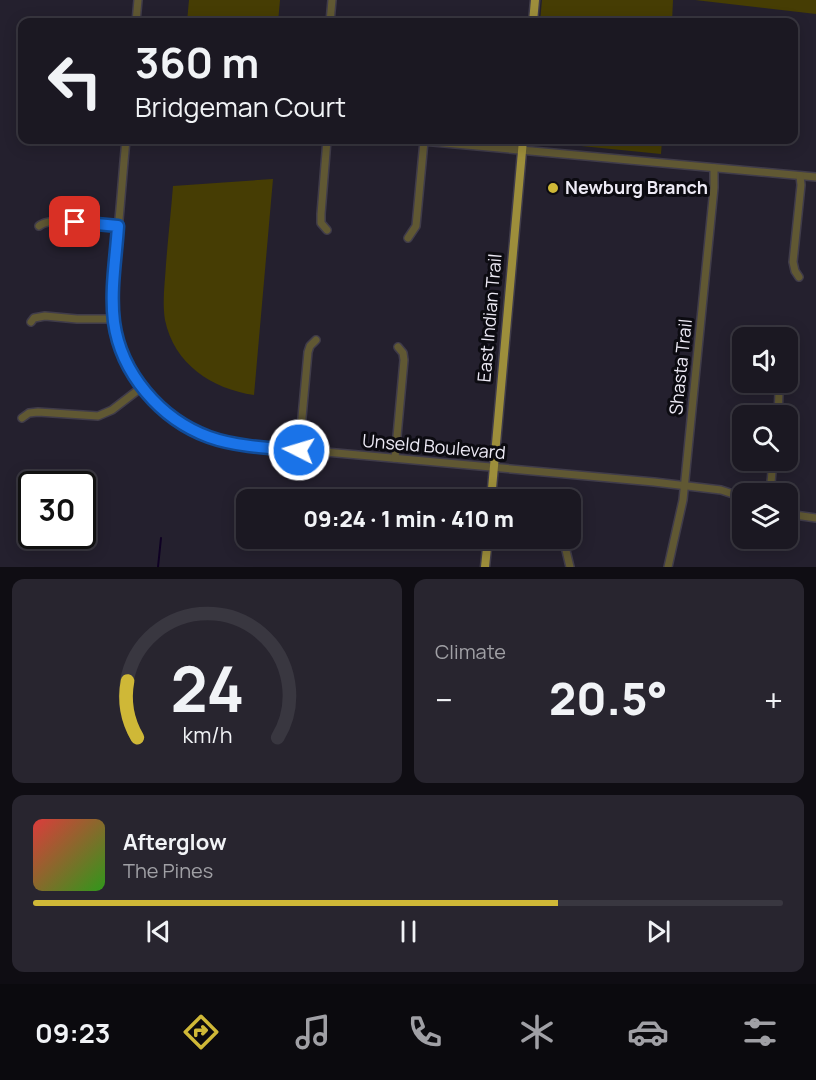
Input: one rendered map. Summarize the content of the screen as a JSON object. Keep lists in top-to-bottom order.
{
  "streets": {
    "main road": ["East Indian Trail"],
    "street": ["Shasta Trail", "Unseld Boulevard"]
  },
  "crossings": [
    ["East Indian Trail", "Unseld Boulevard"],
    ["Shasta Trail", "Unseld Boulevard"]
  ],
  "places": ["Newburg Branch"],
  "page": {
    "turn": ["360 m", "Bridgeman Court"],
    "limit": "30",
    "trip": "09:24 · 1 min · 410 m",
    "tile": "Climate",
    "heat": ["−", "20.5°", "+"],
    "song": ["Afterglow", "The Pines"],
    "tabs": "09:23",
    "gauge": ["24", "km/h"]
  }
}
